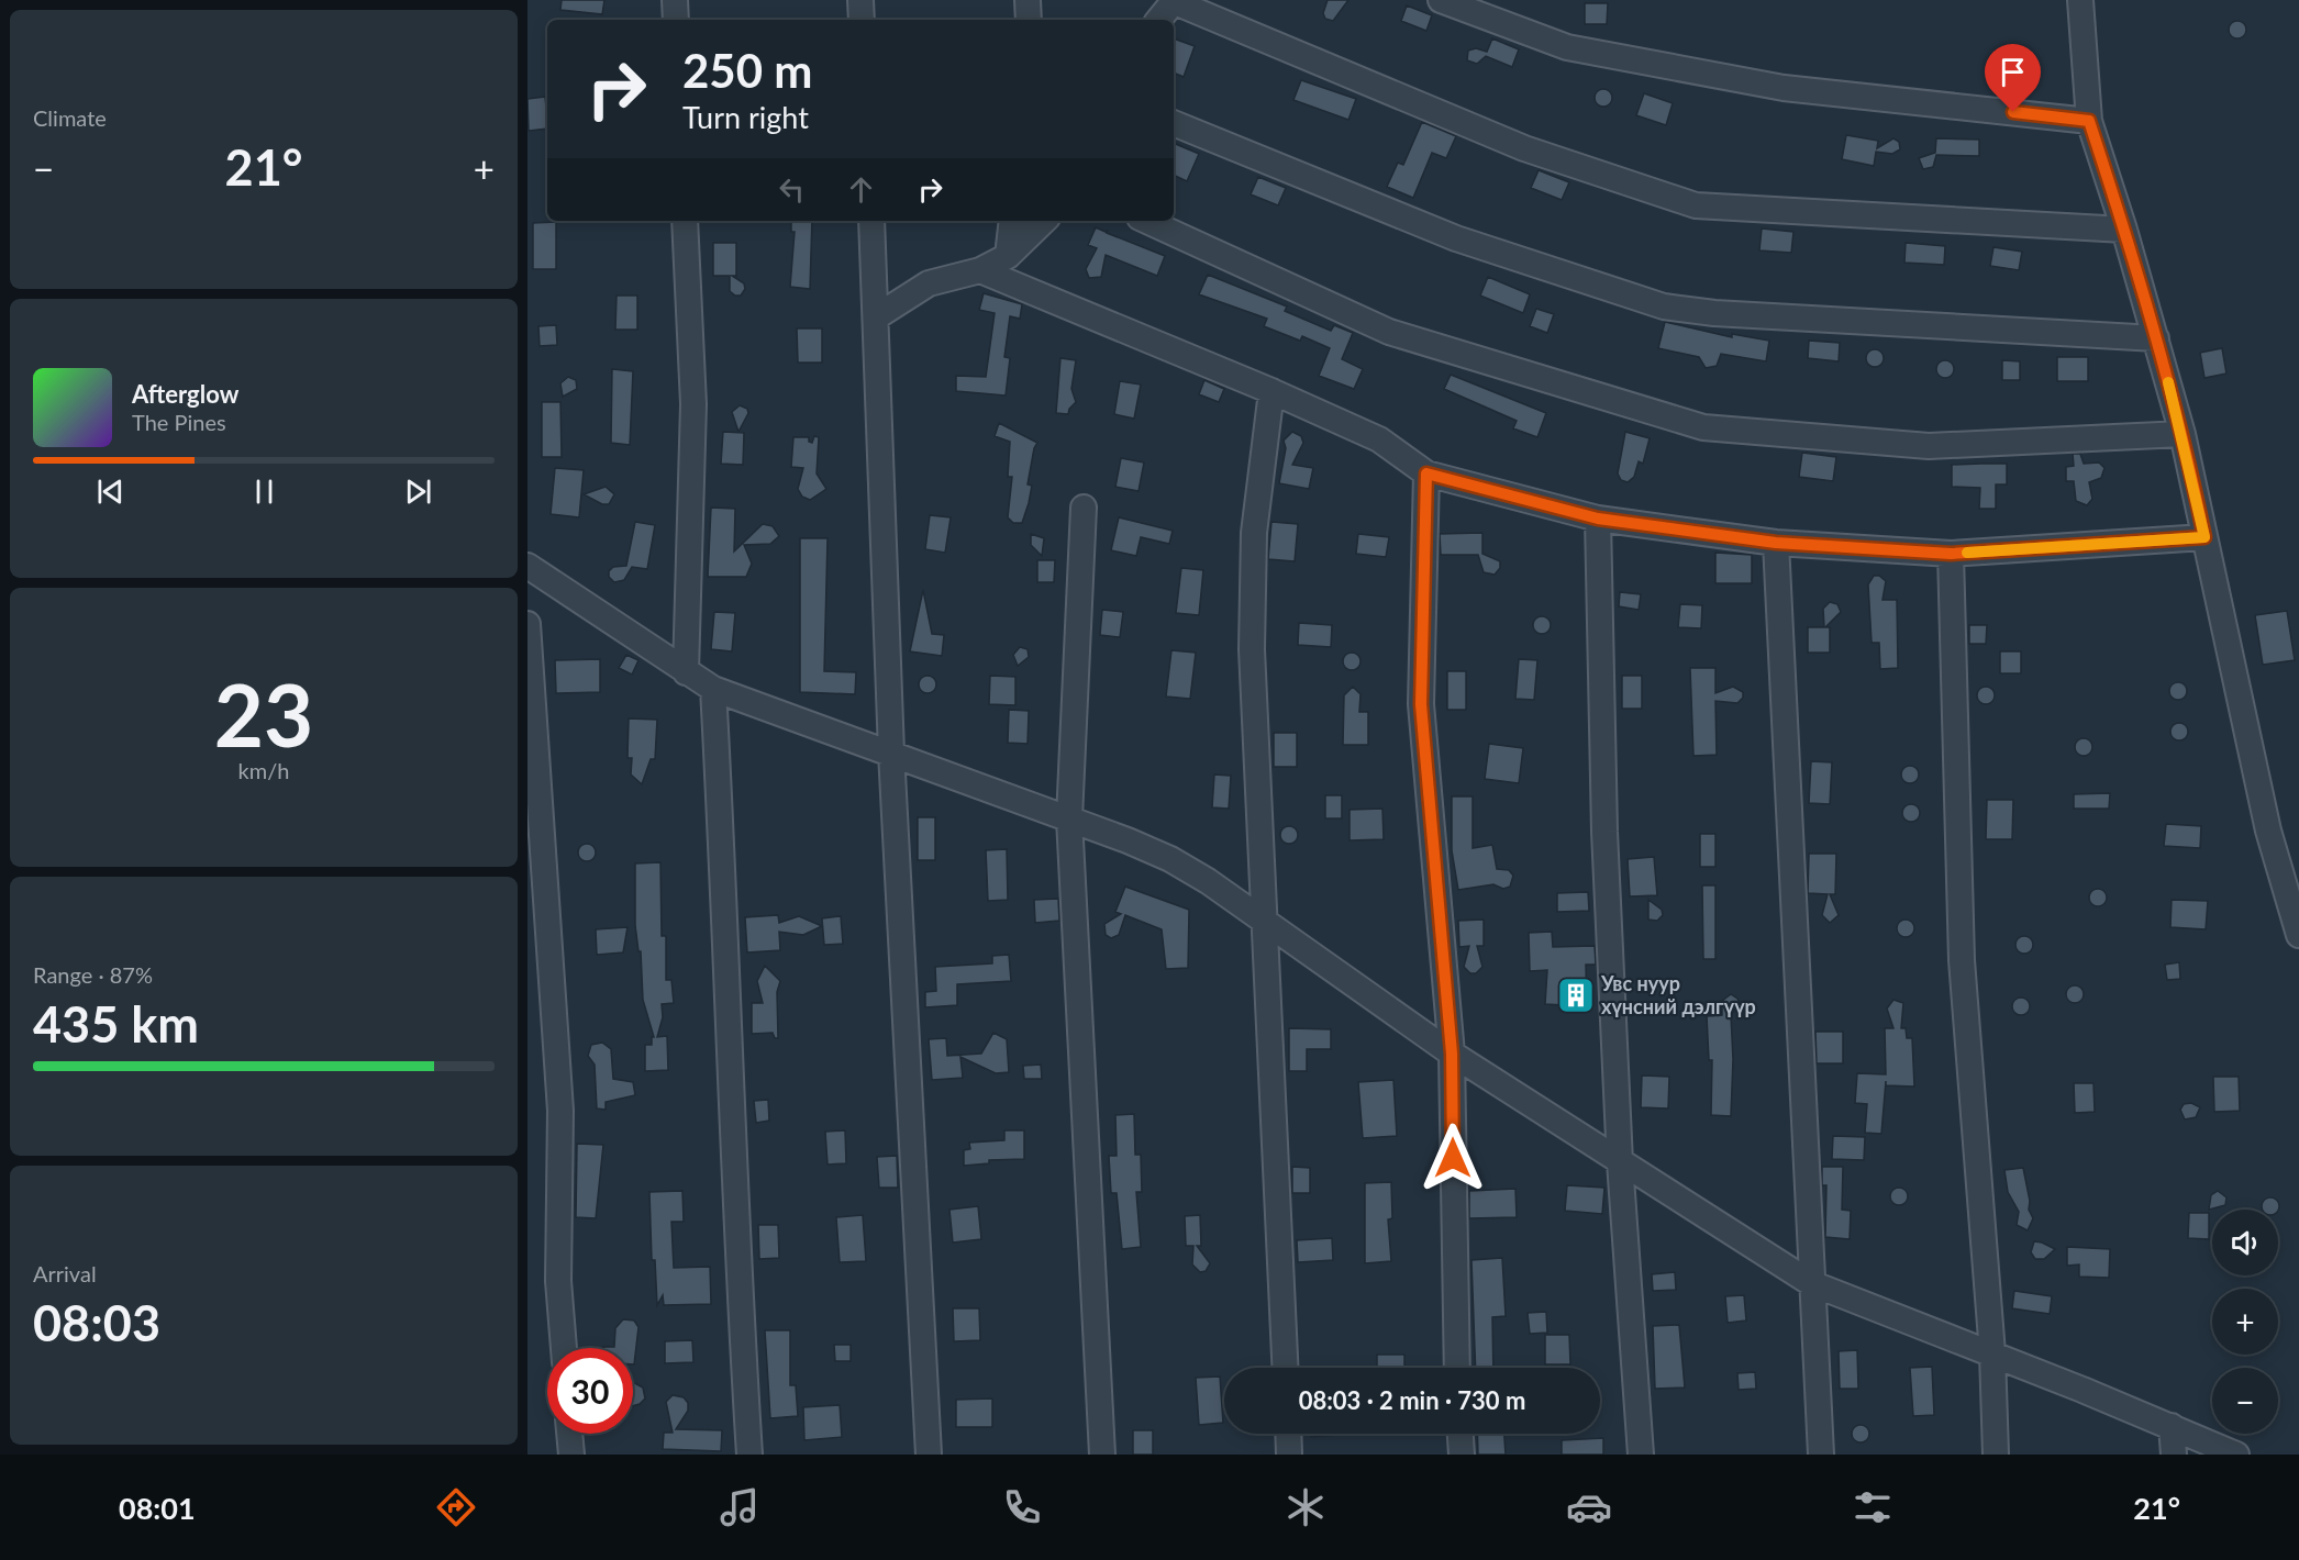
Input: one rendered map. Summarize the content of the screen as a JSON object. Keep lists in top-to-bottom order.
{
  "places": {
    "building": ["Увс нуур хүнсний дэлгүүр"]
  },
  "page": {
    "tile": [
      "Climate",
      ["23", "km/h"],
      ["Range · 87%", "435 km"],
      ["Arrival", "08:03"]
    ],
    "turn": ["250 m", "Turn right"],
    "heat": ["−", "21°", "+"],
    "song": ["Afterglow", "The Pines"],
    "map_buttons": ["+", "−"],
    "limit": "30",
    "trip": "08:03 · 2 min · 730 m",
    "tabs": ["08:01", "21°"]
  }
}
